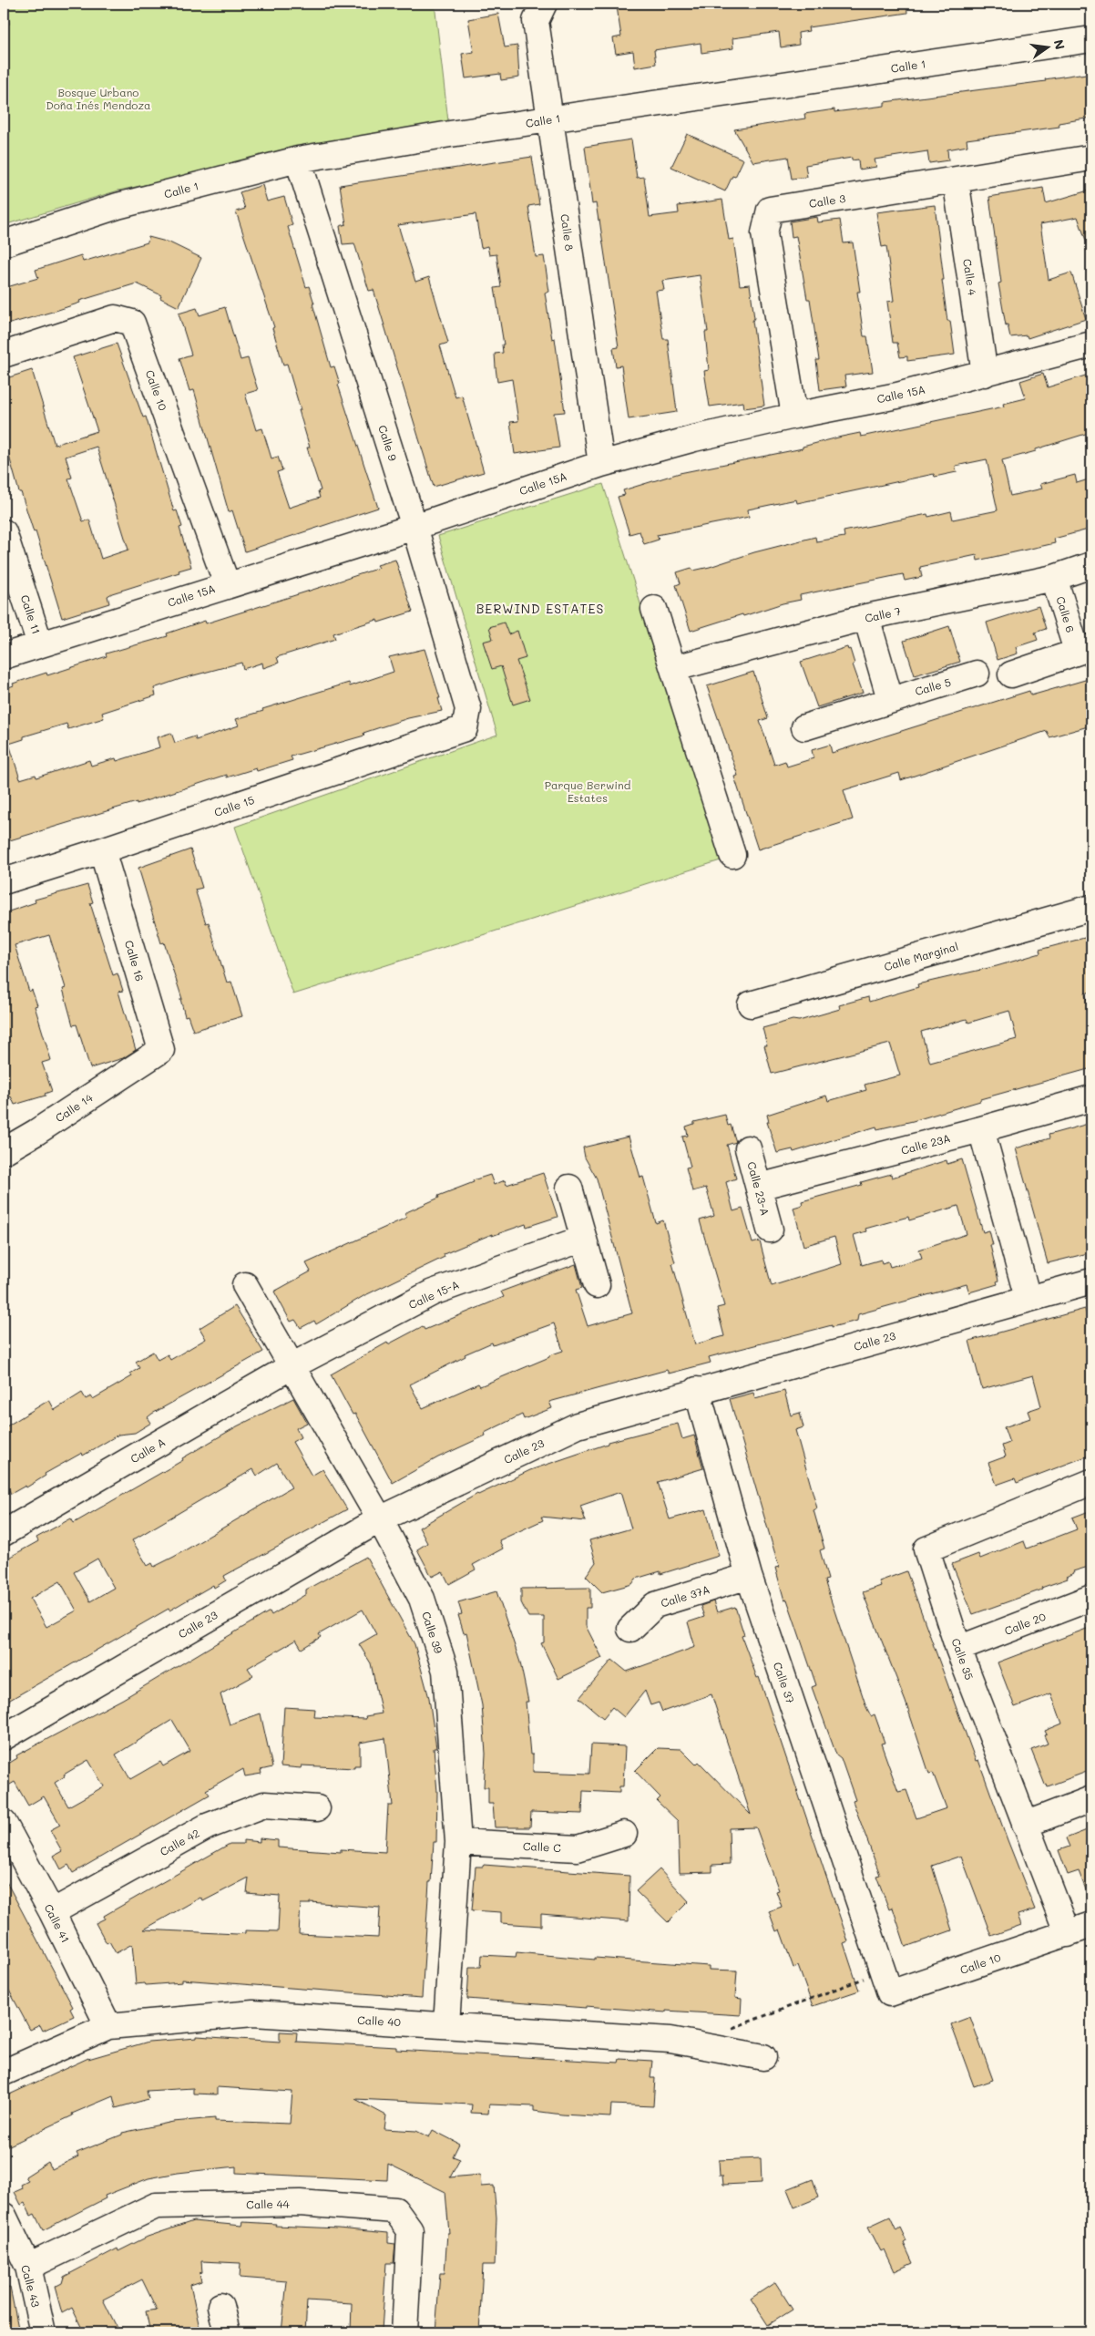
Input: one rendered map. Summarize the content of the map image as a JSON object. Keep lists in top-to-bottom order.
{
  "streets": {
    "street": [
      "Calle 1",
      "Calle 3",
      "Calle 8",
      "Calle 4",
      "Calle 10",
      "Calle 15A",
      "Calle 9",
      "Calle 11",
      "Calle 7",
      "Calle 6",
      "Calle 5",
      "Calle 15",
      "Calle Marginal",
      "Calle 16",
      "Calle 14",
      "Calle 23A",
      "Calle 23-A",
      "Calle 15-A",
      "Calle 23",
      "Calle A",
      "Calle 37A",
      "Calle 20",
      "Calle 39",
      "Calle 35",
      "Calle 37",
      "Calle 42",
      "Calle C",
      "Calle 41",
      "Calle 40",
      "Calle 44",
      "Calle 43"
    ]
  },
  "crossings": [
    ["Calle 1", "Calle 8"],
    ["Calle 1", "Calle 9"],
    ["Calle 3", "Calle 4"],
    ["Calle 3", "Calle 15A"],
    ["Calle 8", "Calle 15A"],
    ["Calle 4", "Calle 15A"],
    ["Calle 10", "Calle 15A"],
    ["Calle 10", "Calle 35"],
    ["Calle 10", "Calle 37"],
    ["Calle 15A", "Calle 9"],
    ["Calle 15A", "Calle 11"],
    ["Calle 9", "Calle 15"],
    ["Calle 7", "Calle 6"],
    ["Calle 15", "Calle 16"],
    ["Calle 16", "Calle 14"],
    ["Calle 23A", "Calle 23-A"],
    ["Calle 15-A", "Calle A"],
    ["Calle 15-A", "Calle 39"],
    ["Calle 23", "Calle 39"],
    ["Calle 23", "Calle 37"],
    ["Calle A", "Calle 39"],
    ["Calle 37A", "Calle 37"],
    ["Calle 20", "Calle 35"],
    ["Calle 39", "Calle C"],
    ["Calle 39", "Calle 40"],
    ["Calle 42", "Calle 41"],
    ["Calle 41", "Calle 40"],
    ["Calle 44", "Calle 43"]
  ],
  "districts": ["BERWIND ESTATES"],
  "parks": ["Bosque Urbano Doña Inés Mendoza", "Parque Berwind Estates"],
  "north": "right"
}
